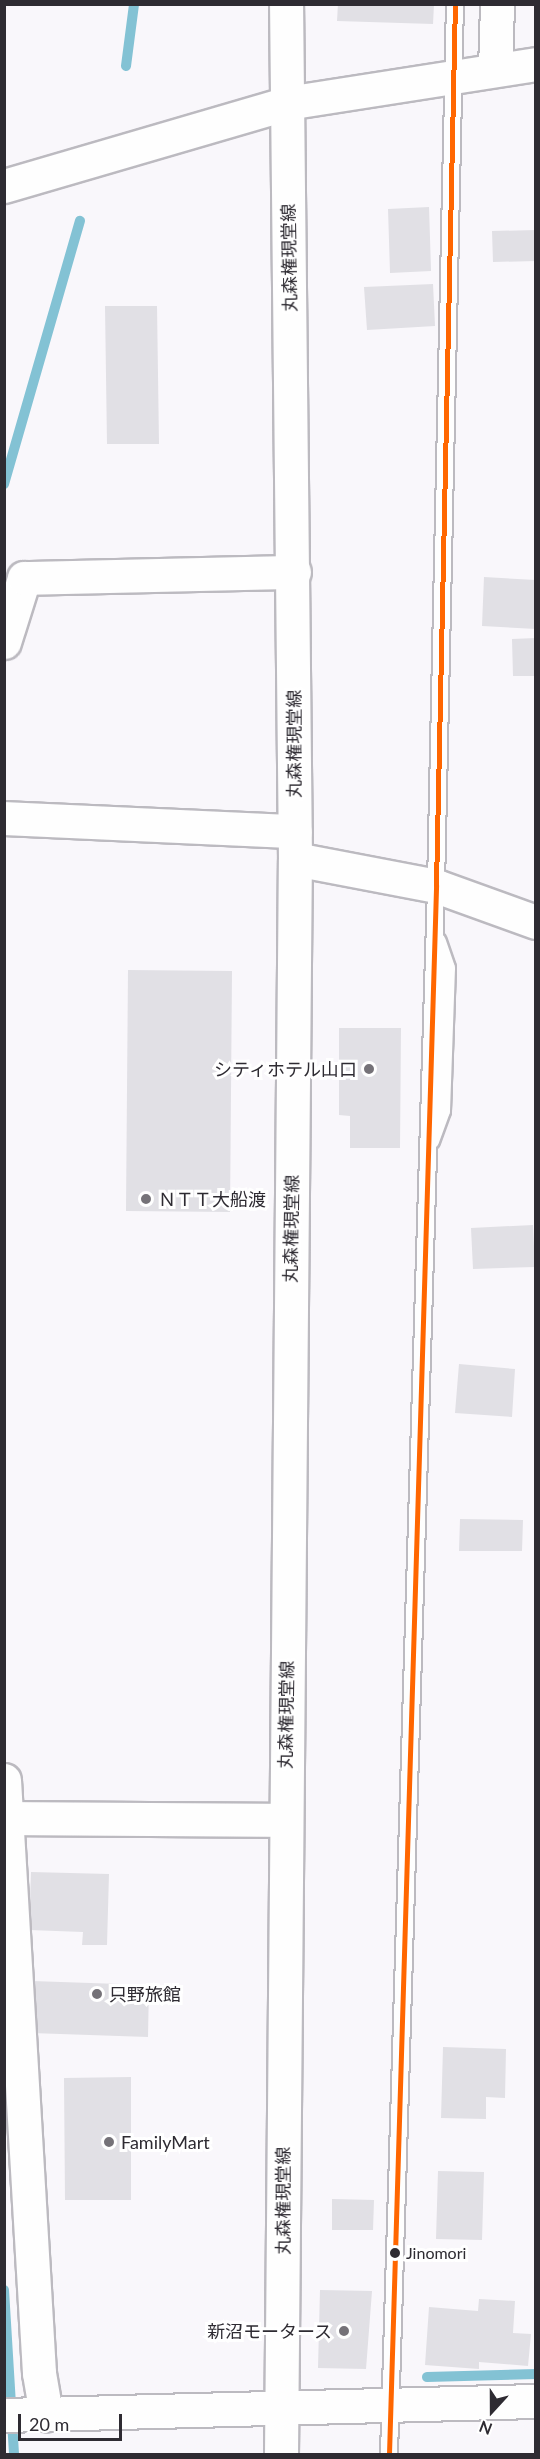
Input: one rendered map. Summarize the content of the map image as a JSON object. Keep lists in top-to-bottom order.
{
  "streets": {
    "street": ["丸森権現堂線"]
  },
  "places": [
    "シティホテル山口",
    "ＮＴＴ大船渡",
    "只野旅館",
    "FamilyMart",
    "Jinomori",
    "新沼モータース"
  ],
  "scale_bar": "20 m",
  "north": "bottom"
}
